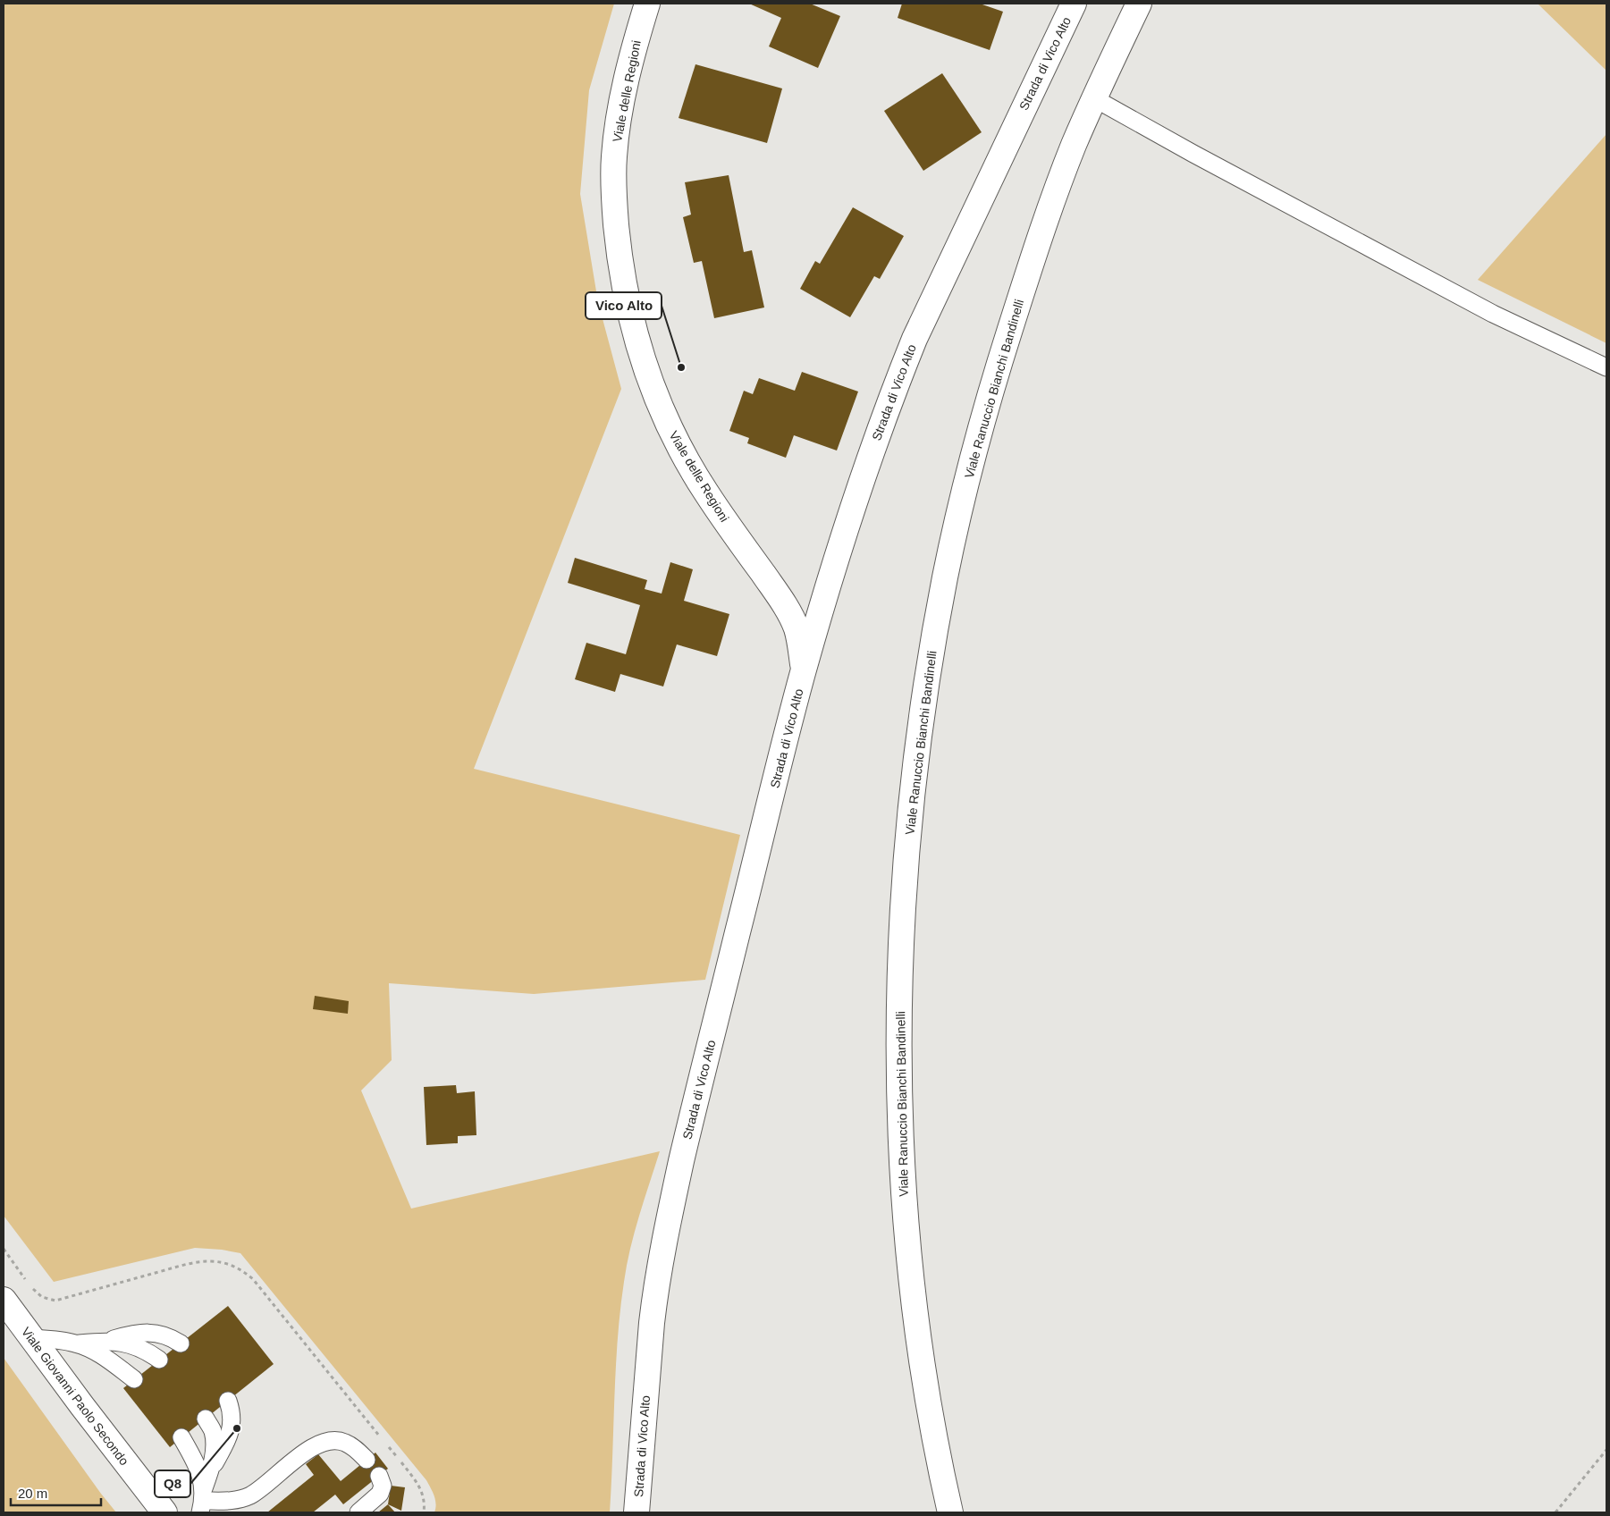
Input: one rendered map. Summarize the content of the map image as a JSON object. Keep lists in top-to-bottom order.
{
  "streets": {
    "street": [
      "Strada di Vico Alto",
      "Viale delle Regioni",
      "Viale Ranuccio Bianchi Bandinelli",
      "Viale Giovanni Paolo Secondo"
    ]
  },
  "crossings": [
    ["Strada di Vico Alto", "Viale delle Regioni"]
  ],
  "places": ["Vico Alto", "Q8"],
  "scale_bar": "20 m"
}
